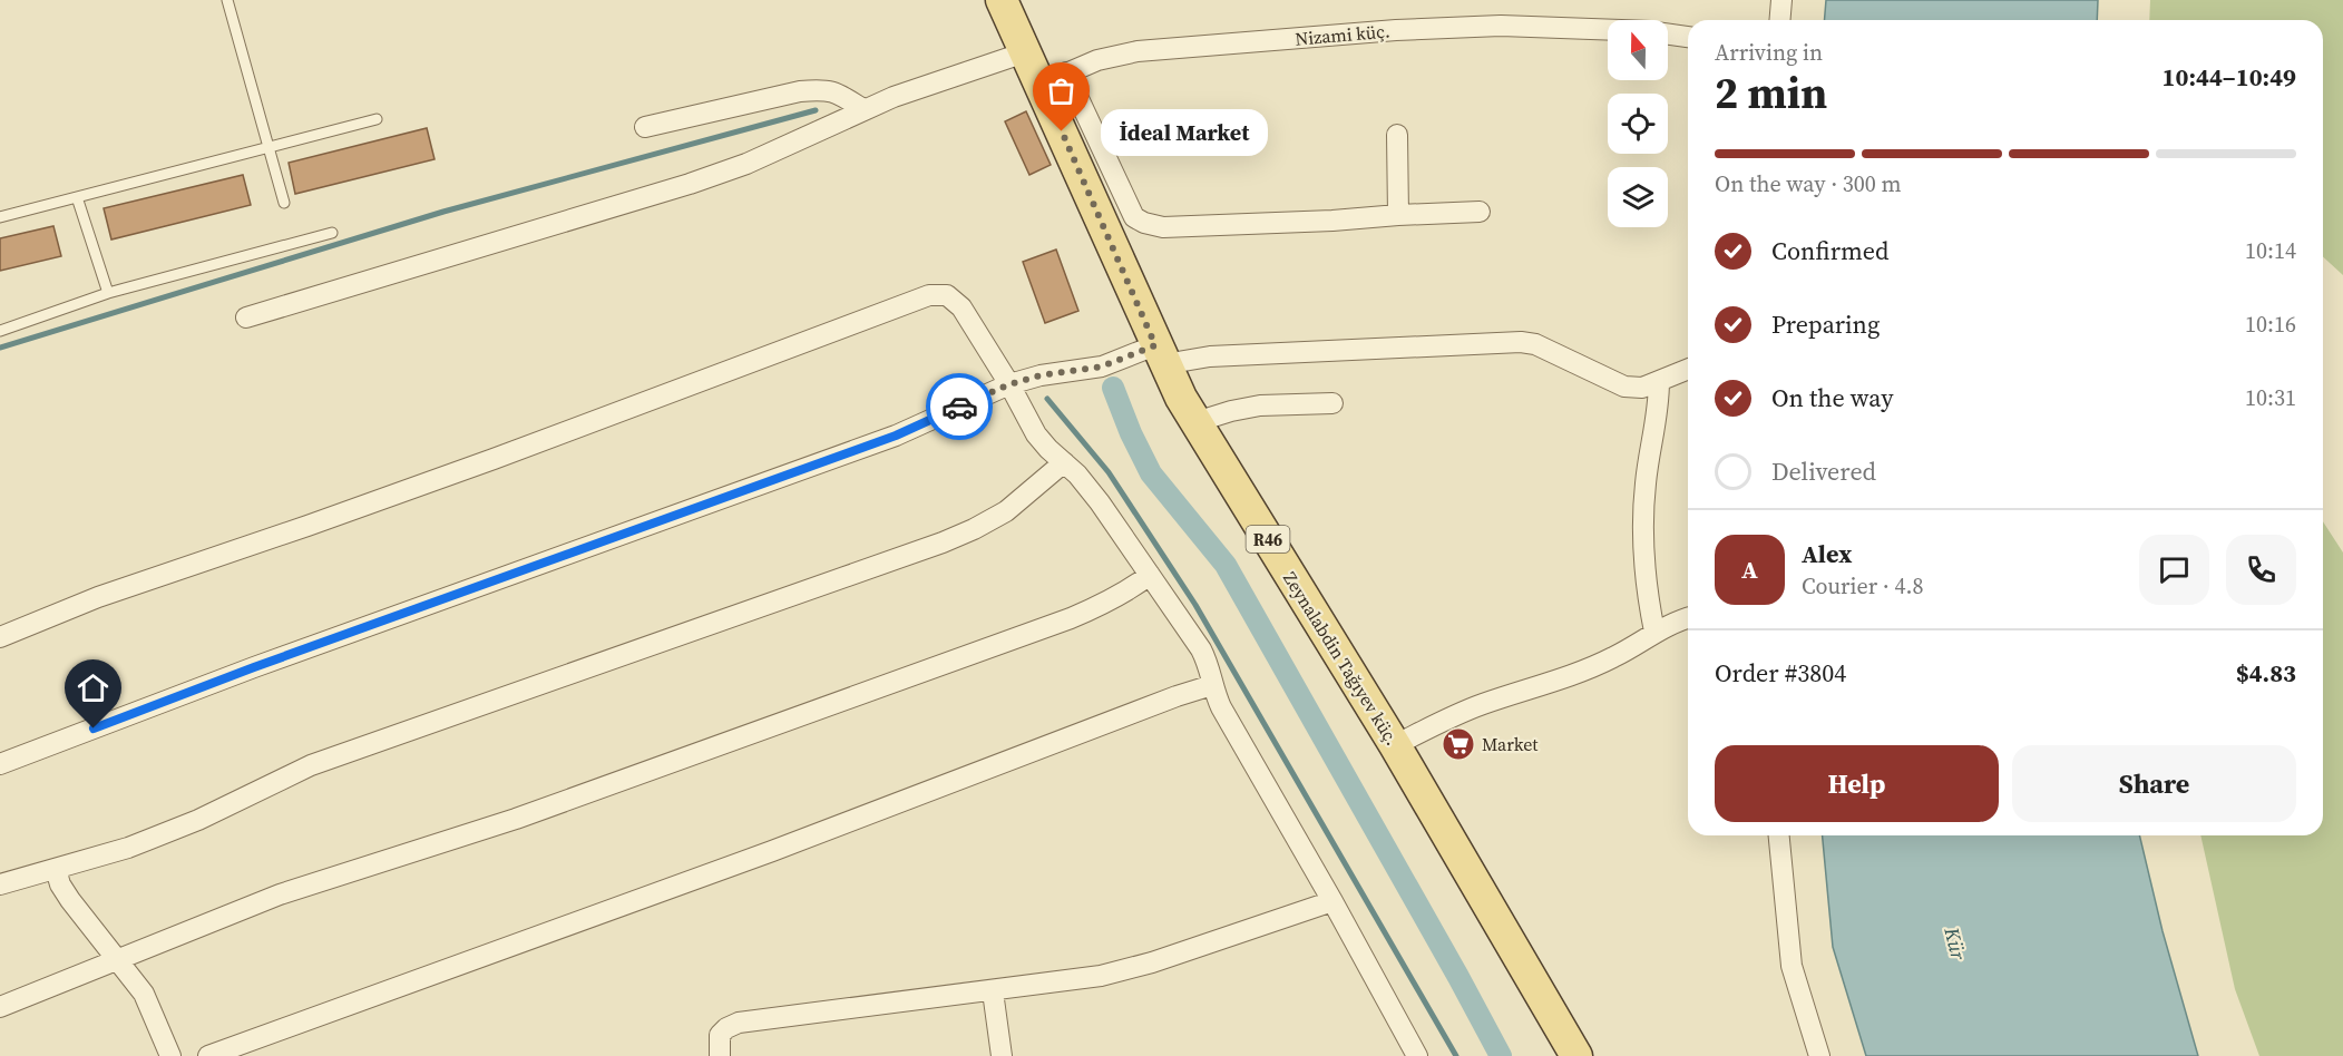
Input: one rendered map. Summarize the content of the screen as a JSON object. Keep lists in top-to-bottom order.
{
  "streets": {
    "main road": ["R46", "Zeynalabdin Tağıyev küç."],
    "street": ["Nizami küç."]
  },
  "crossings": [
    ["Nizami küç.", "Zeynalabdin Tağıyev küç."]
  ],
  "water": ["Kür"],
  "places": {
    "other": ["İdeal Market"],
    "supermarket": ["Market"]
  },
  "north": "top",
  "page": {
    "heading": ["2 min", "Arriving in", "10:44–10:49"],
    "panel": [
      "Alex",
      "Courier · 4.8",
      "Order #3804",
      "$4.83"
    ],
    "bubble": "İdeal Market",
    "bar": "On the way · 300 m",
    "list": [
      ["Confirmed", "10:14"],
      ["Preparing", "10:16"],
      ["On the way", "10:31"],
      "Delivered"
    ],
    "round": "A",
    "buttons": ["Help", "Share"]
  }
}
